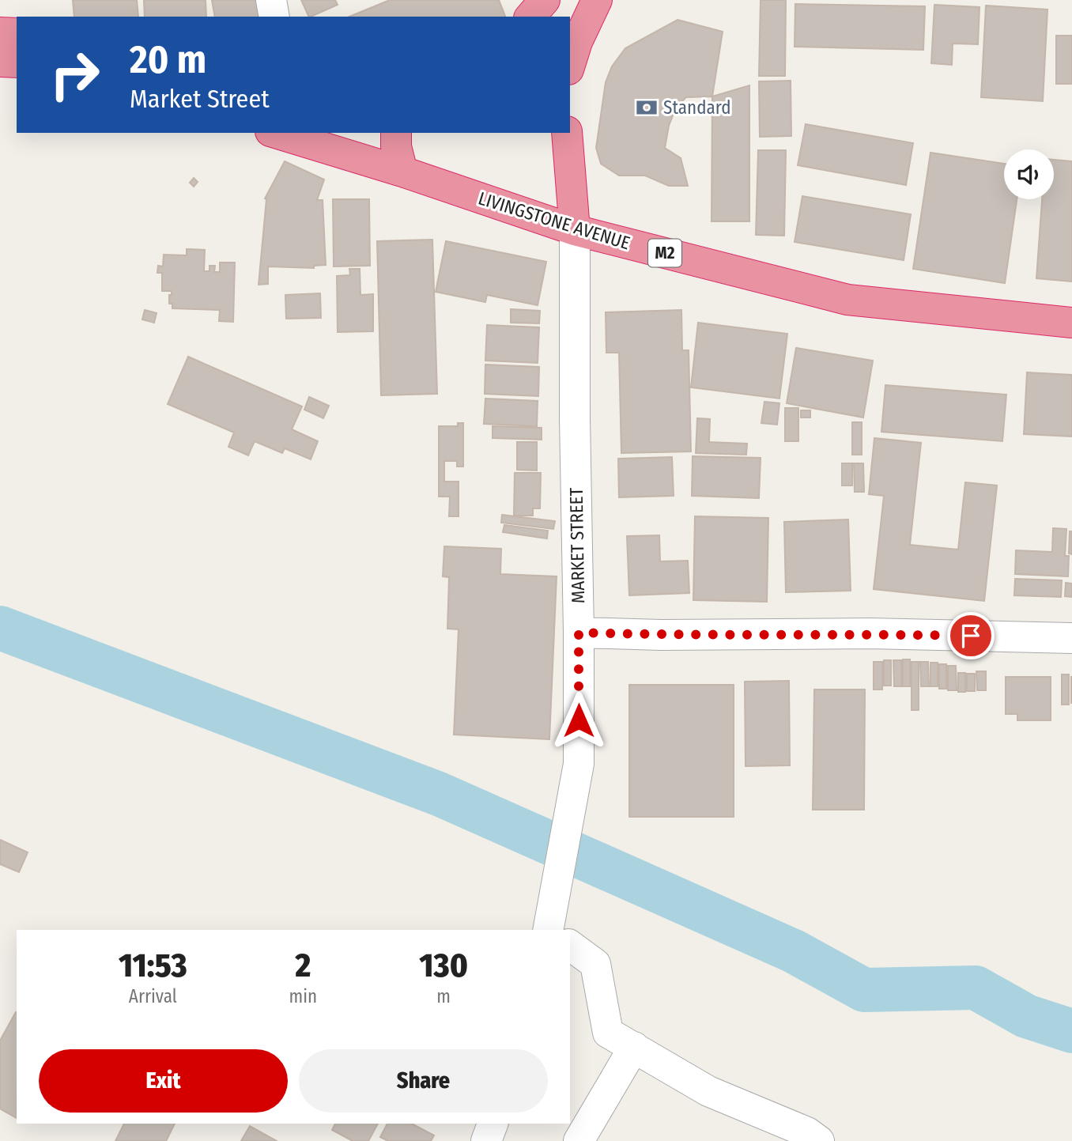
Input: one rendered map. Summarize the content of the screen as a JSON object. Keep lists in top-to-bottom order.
{
  "streets": {
    "highway": ["LIVINGSTONE AVENUE", "M2"],
    "street": ["MARKET STREET"]
  },
  "crossings": [
    ["LIVINGSTONE AVENUE", "MARKET STREET"]
  ],
  "places": {
    "bank": ["Standard"]
  },
  "page": {
    "turn": ["20 m", "Market Street"],
    "eta": [
      "11:53",
      "Arrival",
      "2",
      "min",
      "130",
      "m"
    ],
    "buttons": ["Exit", "Share"]
  }
}
